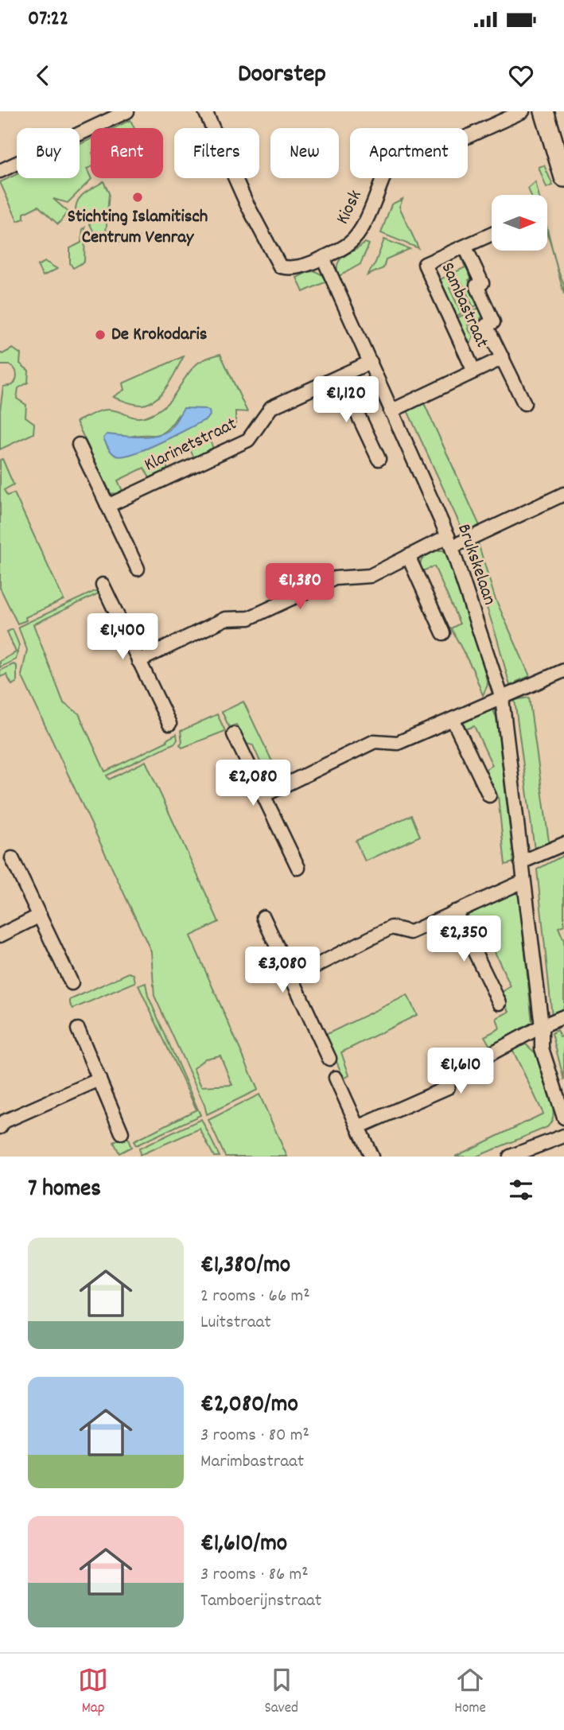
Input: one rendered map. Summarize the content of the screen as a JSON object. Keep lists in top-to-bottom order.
{
  "streets": {
    "street": [
      "Kiosk",
      "Sambastraat",
      "Klarinetstraat",
      "Brukskelaan"
    ]
  },
  "crossings": [
    ["Kiosk", "Brukskelaan"],
    ["Sambastraat", "Brukskelaan"],
    ["Klarinetstraat", "Brukskelaan"]
  ],
  "places": ["Stichting Islamitisch Centrum Venray", "De Krokodaris"],
  "north": "right",
  "page": {
    "status": "07:22",
    "header": "Doorstep",
    "chip": [
      "Buy",
      "Rent",
      "Filters",
      "New",
      "Apartment"
    ],
    "price": [
      "€1,120",
      "€1,380",
      "€1,400",
      "€2,080",
      "€2,350",
      "€3,080",
      "€1,610"
    ],
    "heading": "7 homes",
    "list": [
      {
        "name": "€1,380/mo",
        "note": "2 rooms · 66 m² · Luitstraat"
      },
      {
        "name": "€2,080/mo",
        "note": "3 rooms · 80 m² · Marimbastraat"
      },
      {
        "name": "€1,610/mo",
        "note": "3 rooms · 86 m² · Tamboerijnstraat"
      }
    ],
    "tabs": ["Map", "Saved", "Home"]
  }
}
